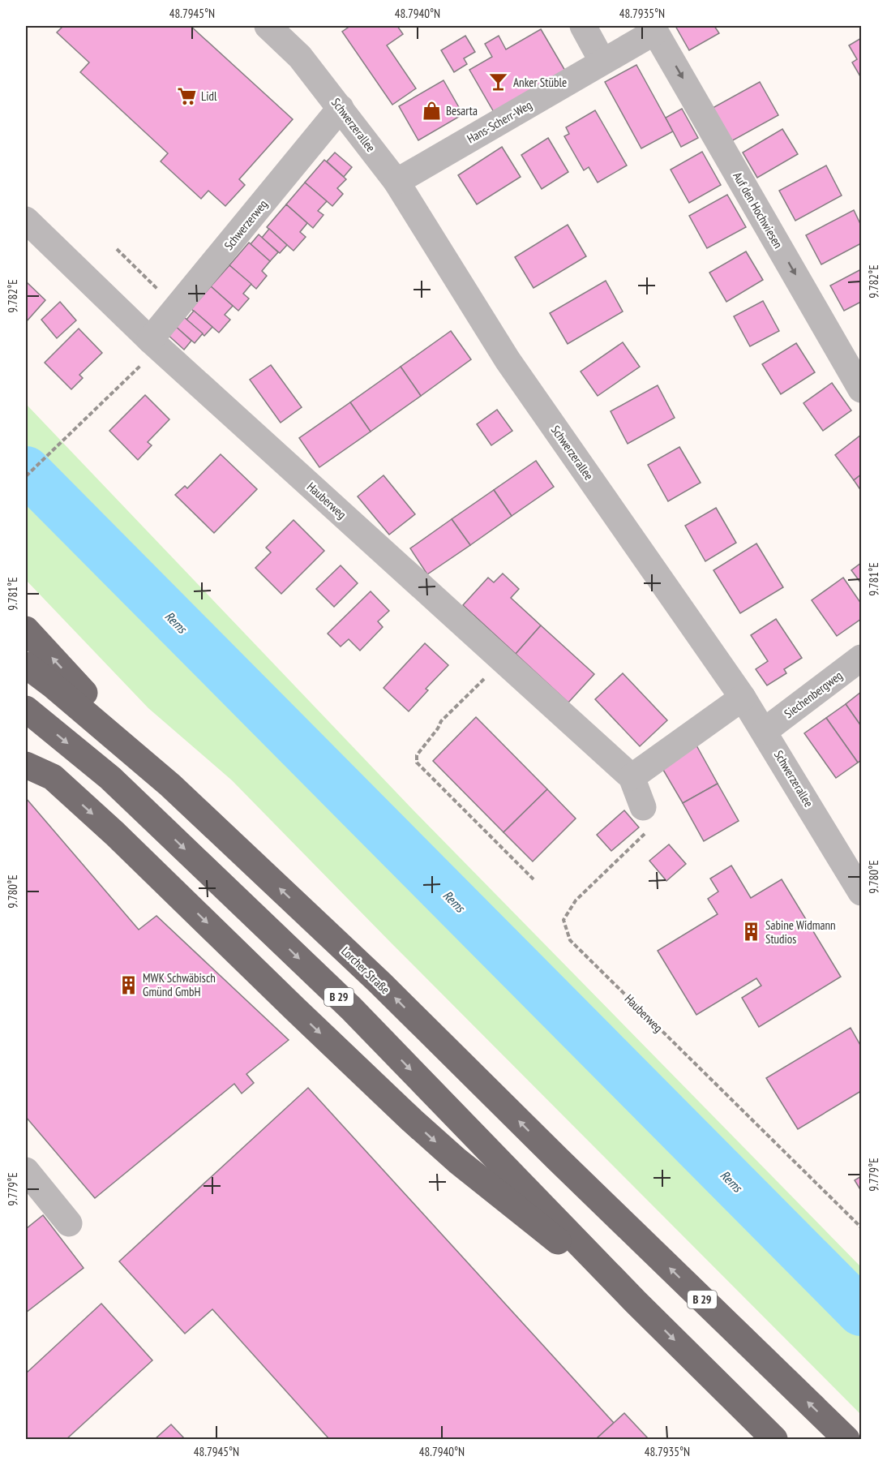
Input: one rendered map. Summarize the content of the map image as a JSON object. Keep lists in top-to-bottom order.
{
  "streets": {
    "highway": ["Lorcher Straße", "B 29"],
    "street": [
      "Hans-Scherr-Weg",
      "Schwerzerallee",
      "Auf den Hochwiesen",
      "Schwerzerweg",
      "Hauberweg",
      "Siechenbergweg"
    ]
  },
  "crossings": [
    ["Hans-Scherr-Weg", "Schwerzerallee"],
    ["Hans-Scherr-Weg", "Auf den Hochwiesen"],
    ["Schwerzerallee", "Schwerzerweg"],
    ["Schwerzerallee", "Siechenbergweg"],
    ["Schwerzerweg", "Hauberweg"],
    ["Lorcher Straße", "B 29"]
  ],
  "one_way": ["Auf den Hochwiesen"],
  "water": ["Rems"],
  "places": {
    "bar": ["Anker Stüble"],
    "supermarket": ["Lidl"],
    "shop": ["Besarta"],
    "building": ["Sabine Widmann Studios", "MWK Schwäbisch Gmünd GmbH"]
  },
  "coordinates": [
    "48.7945°N",
    "48.7940°N",
    "48.7935°N",
    "9.782°E",
    "9.781°E",
    "9.780°E",
    "9.779°E"
  ]
}
